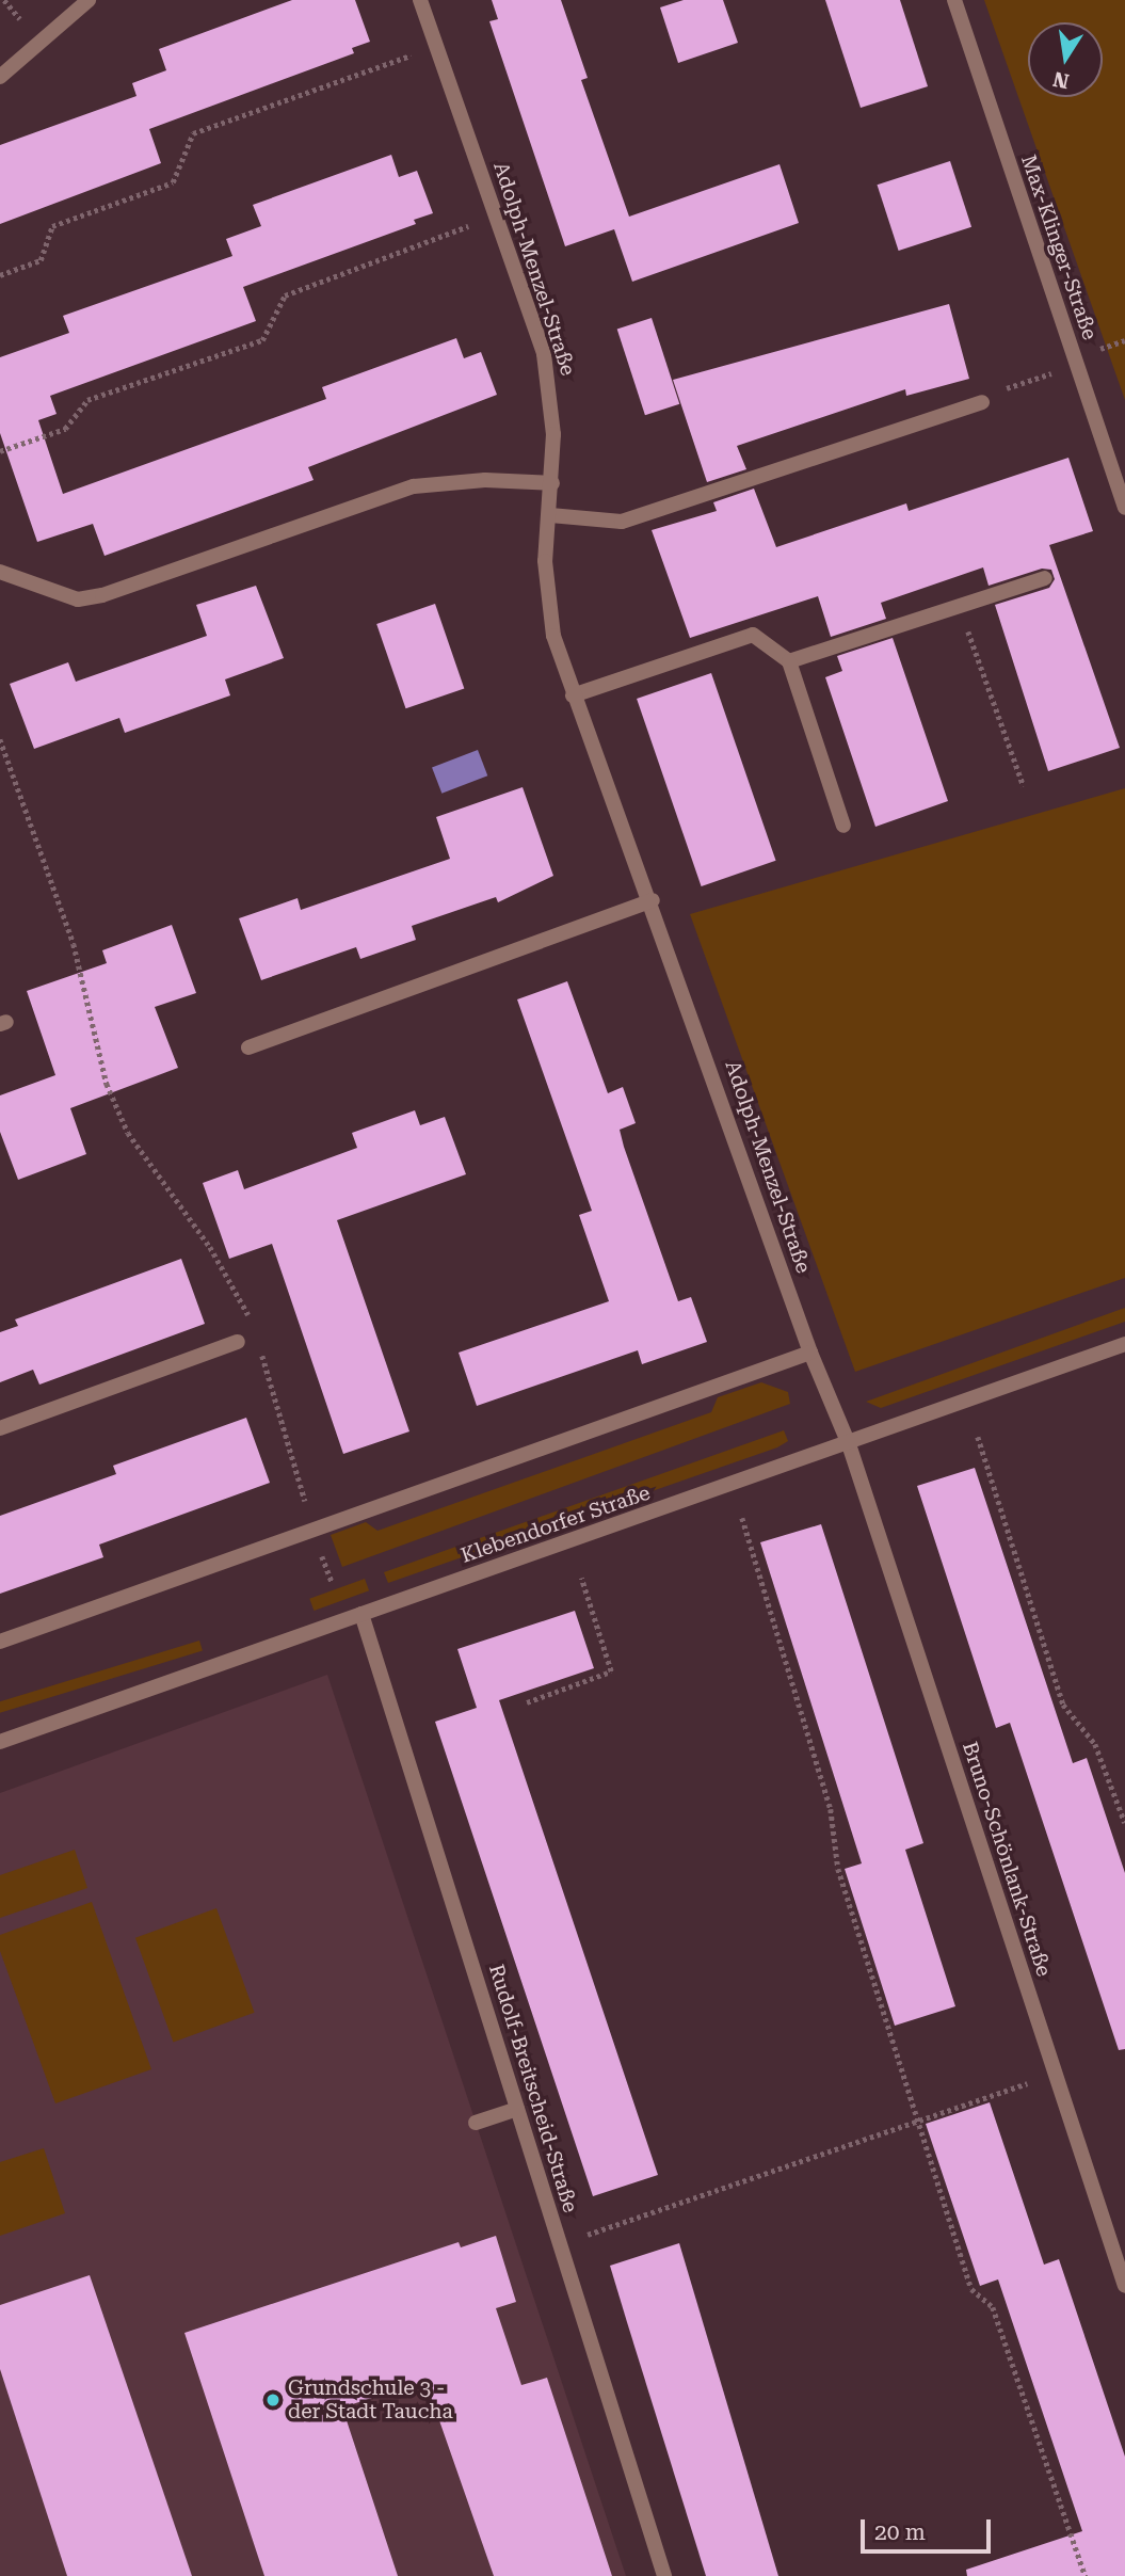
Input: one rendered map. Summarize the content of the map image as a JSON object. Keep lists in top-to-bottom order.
{
  "streets": {
    "street": [
      "Max-Klinger-Straße",
      "Adolph-Menzel-Straße",
      "Klebendorfer Straße",
      "Bruno-Schönlank-Straße",
      "Rudolf-Breitscheid-Straße"
    ]
  },
  "crossings": [
    ["Adolph-Menzel-Straße", "Klebendorfer Straße"],
    ["Adolph-Menzel-Straße", "Bruno-Schönlank-Straße"],
    ["Klebendorfer Straße", "Bruno-Schönlank-Straße"],
    ["Klebendorfer Straße", "Rudolf-Breitscheid-Straße"]
  ],
  "places": ["Grundschule 3 - der Stadt Taucha"],
  "scale_bar": "20 m",
  "north": "bottom"
}
